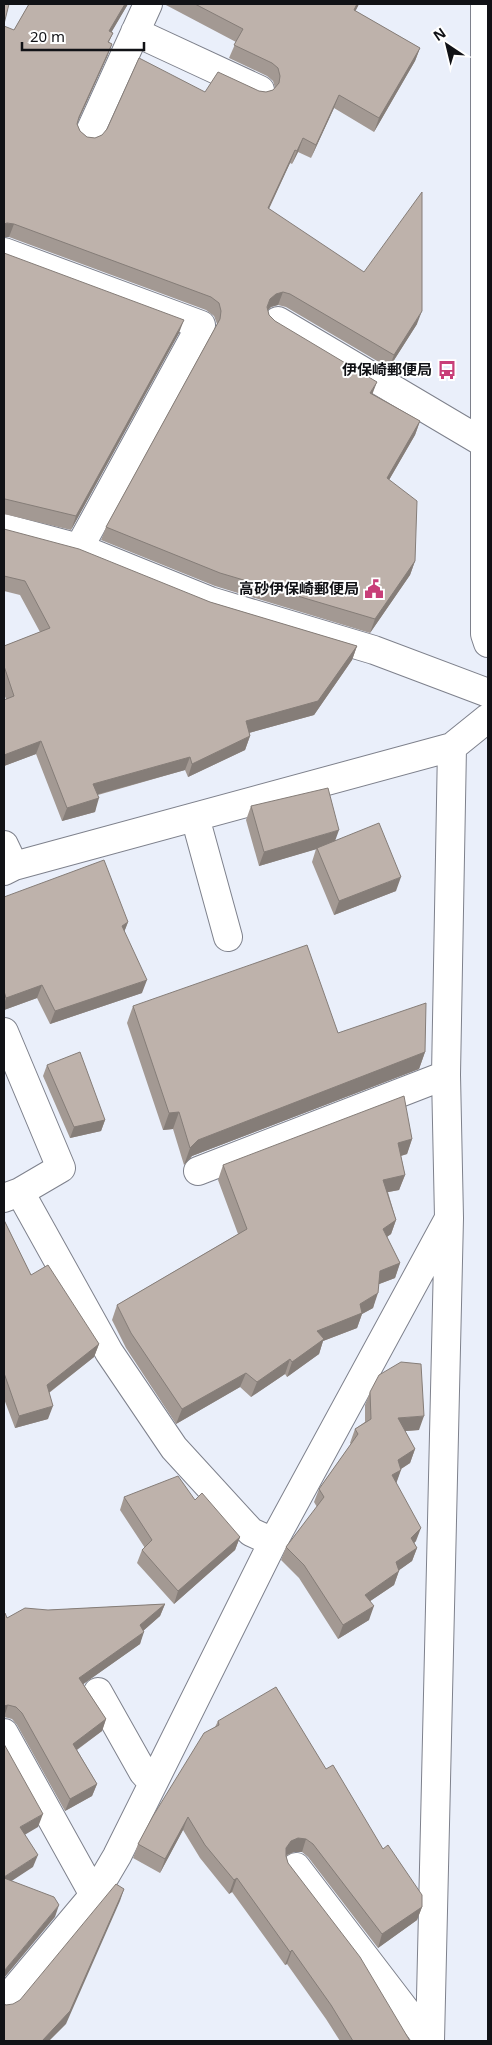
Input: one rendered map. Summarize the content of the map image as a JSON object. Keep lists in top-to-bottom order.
{
  "places": {
    "bus stop": ["伊保崎郵便局"],
    "public building": ["高砂伊保崎郵便局"]
  },
  "scale_bar": "20 m",
  "north": "top left"
}
